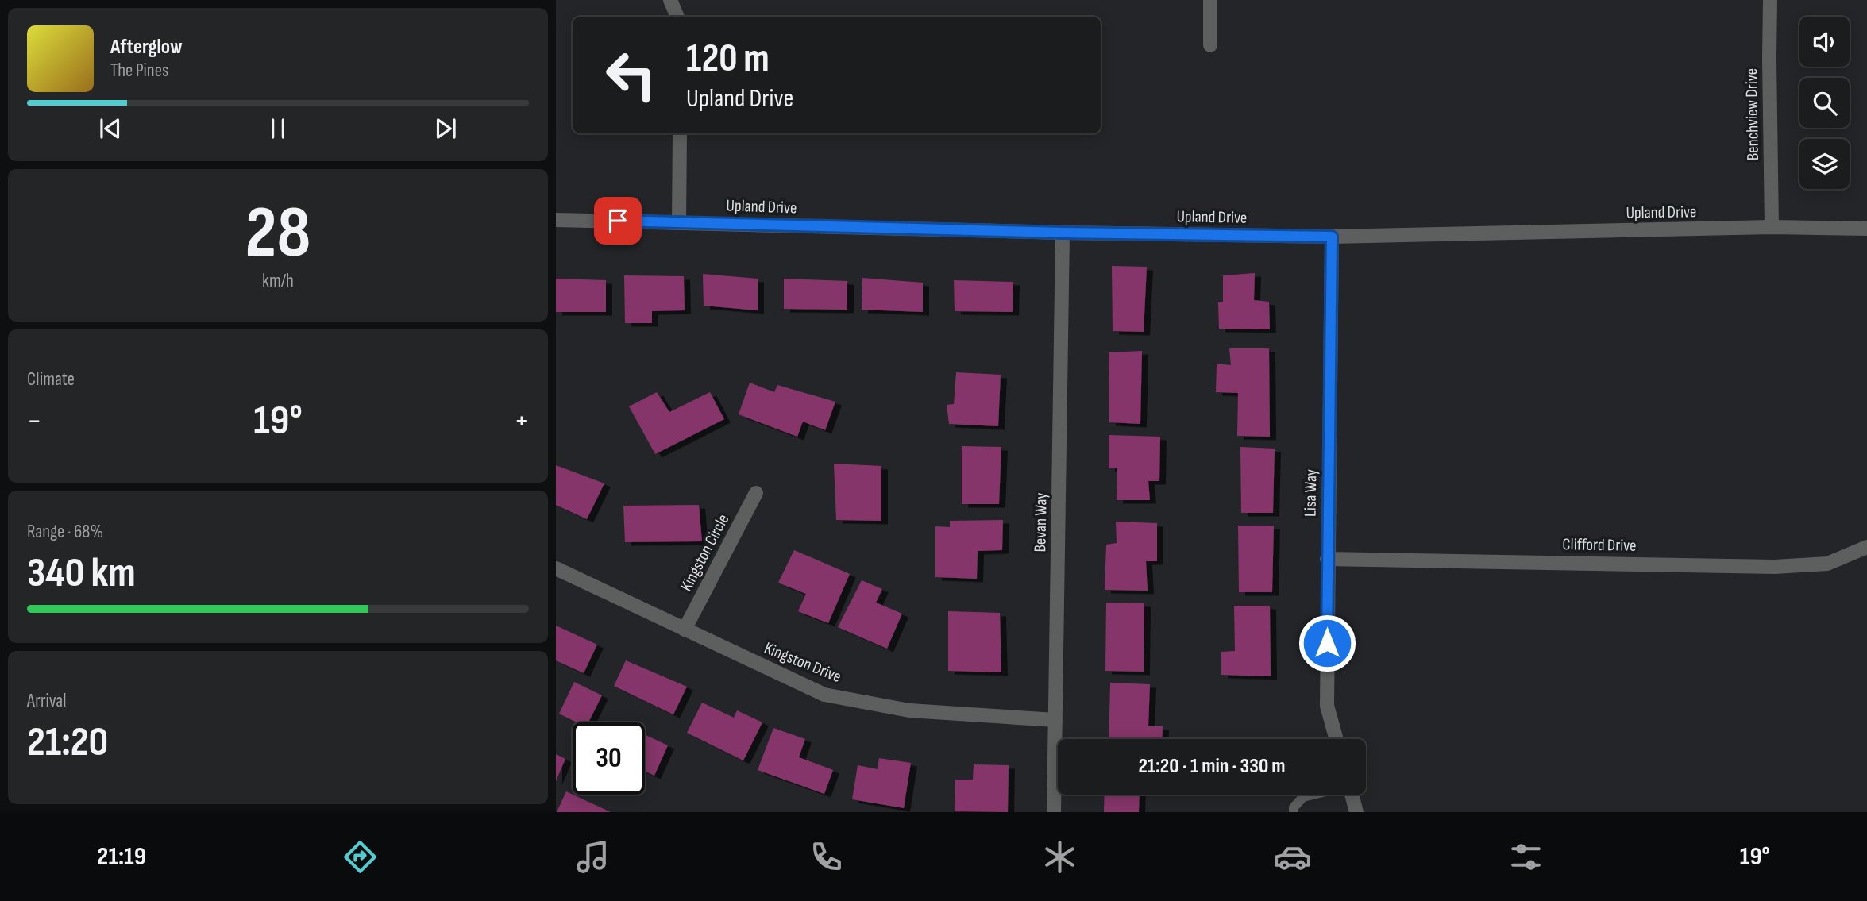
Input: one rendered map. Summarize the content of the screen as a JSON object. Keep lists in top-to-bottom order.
{
  "streets": {
    "street": [
      "Benchview Drive",
      "Upland Drive",
      "Lisa Way",
      "Bevan Way",
      "Clifford Drive",
      "Kingston Circle",
      "Kingston Drive"
    ]
  },
  "crossings": [
    ["Benchview Drive", "Upland Drive"],
    ["Upland Drive", "Lisa Way"],
    ["Upland Drive", "Bevan Way"],
    ["Lisa Way", "Clifford Drive"],
    ["Bevan Way", "Kingston Drive"],
    ["Kingston Circle", "Kingston Drive"]
  ],
  "page": {
    "turn": ["120 m", "Upland Drive"],
    "song": ["Afterglow", "The Pines"],
    "tile": [
      ["28", "km/h"],
      "Climate",
      ["Range · 68%", "340 km"],
      ["Arrival", "21:20"]
    ],
    "heat": ["−", "19°", "+"],
    "limit": "30",
    "trip": "21:20 · 1 min · 330 m",
    "tabs": ["21:19", "19°"]
  }
}
